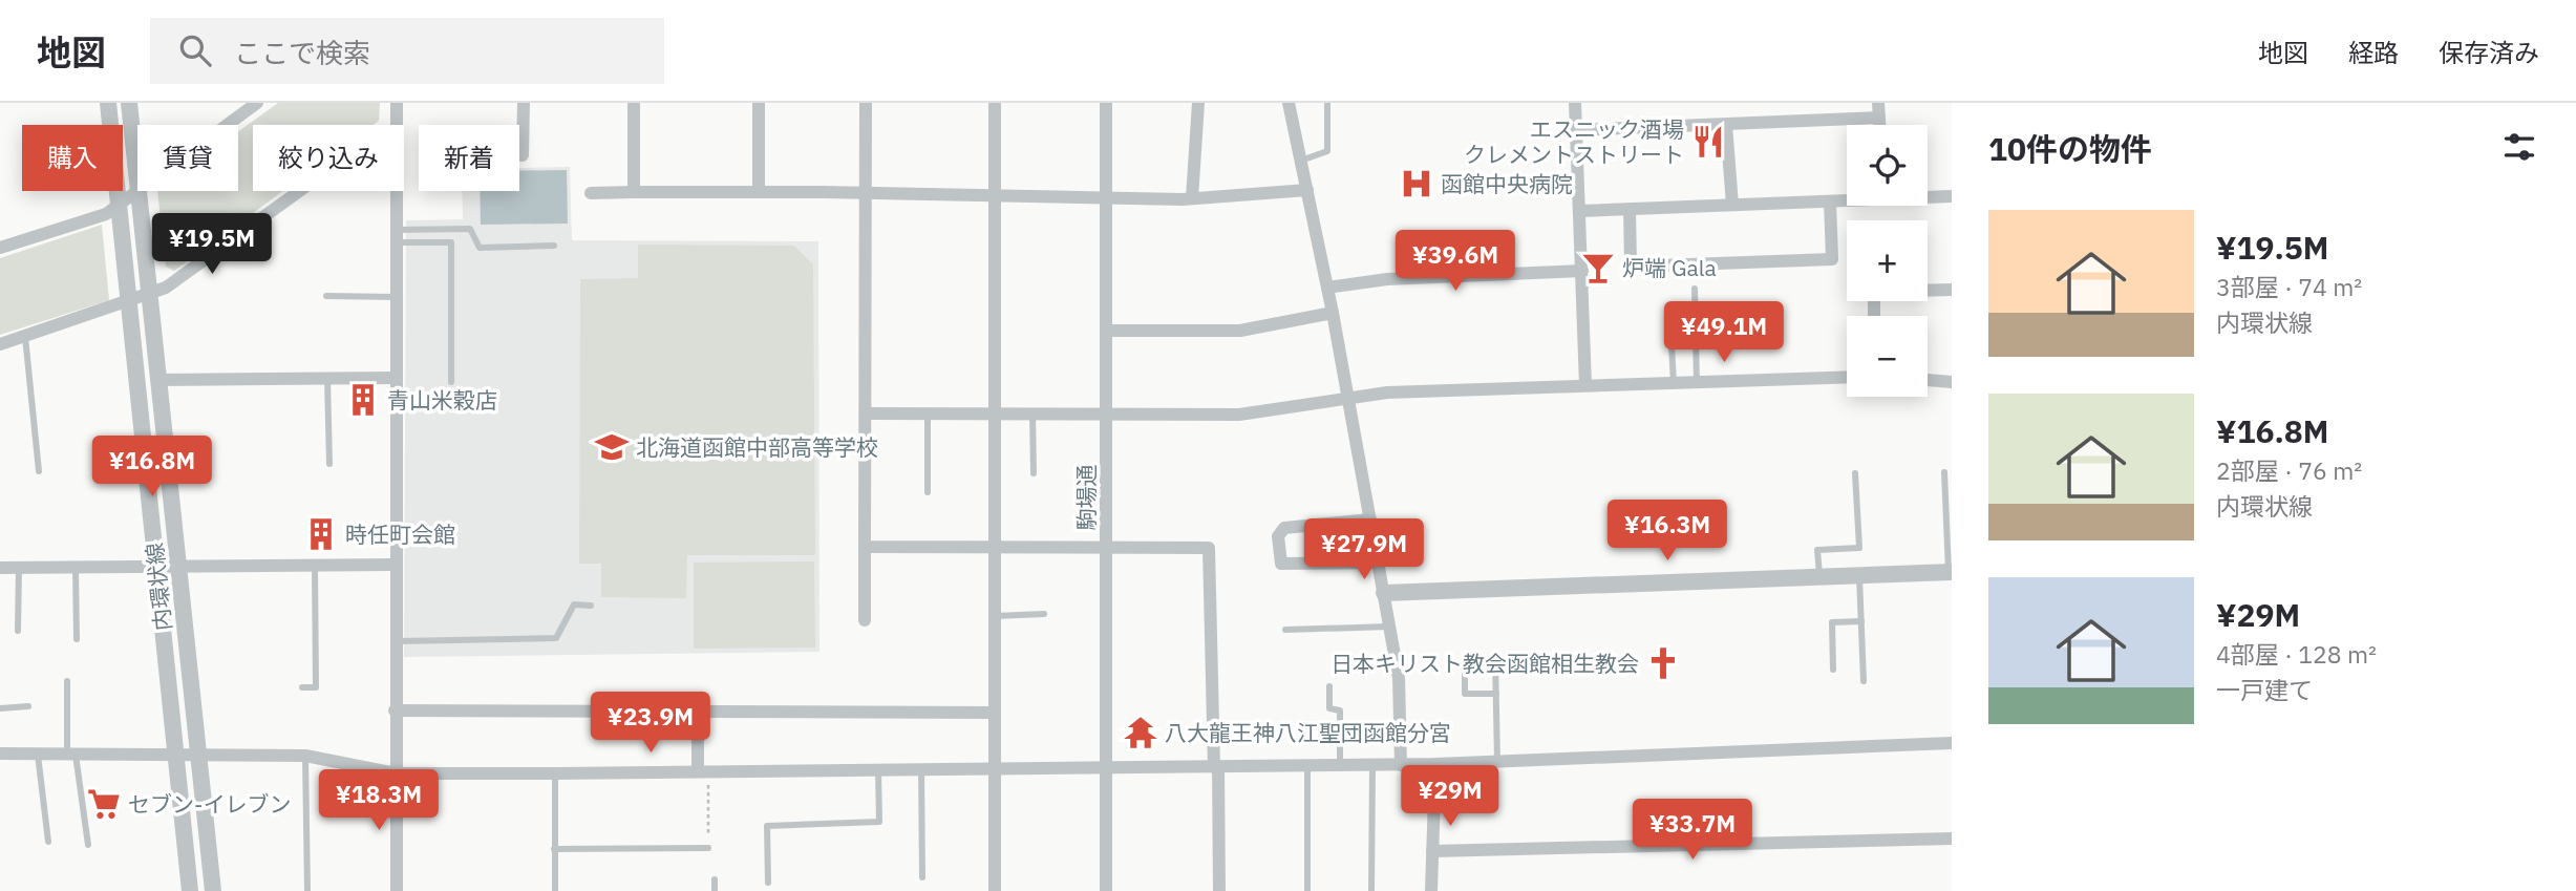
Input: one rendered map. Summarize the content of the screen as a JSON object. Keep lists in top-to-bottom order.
{
  "streets": {
    "street": ["駒場通", "内環状線"]
  },
  "places": {
    "restaurant": ["エスニック酒場 クレメントストリート"],
    "hospital": ["函館中央病院"],
    "bar": ["炉端 Gala"],
    "building": ["青山米穀店", "時任町会館"],
    "school or university": ["北海道函館中部高等学校"],
    "church": ["日本キリスト教会函館相生教会"],
    "temple": ["八大龍王神八江聖団函館分宮"],
    "supermarket": ["セブン-イレブン"]
  },
  "page": {
    "header": "地図",
    "search": "ここで検索",
    "nav": ["地図", "経路", "保存済み"],
    "heading": "10件の物件",
    "map_buttons": ["+", "−"],
    "chip": [
      "購入",
      "賃貸",
      "絞り込み",
      "新着"
    ],
    "list": [
      {
        "name": "¥19.5M",
        "note": "3部屋 · 74 m² · 内環状線"
      },
      {
        "name": "¥16.8M",
        "note": "2部屋 · 76 m² · 内環状線"
      },
      {
        "name": "¥29M",
        "note": "4部屋 · 128 m² · 一戸建て"
      }
    ],
    "price": [
      "¥19.5M",
      "¥39.6M",
      "¥49.1M",
      "¥16.8M",
      "¥16.3M",
      "¥27.9M",
      "¥23.9M",
      "¥29M",
      "¥18.3M",
      "¥33.7M"
    ]
  }
}
